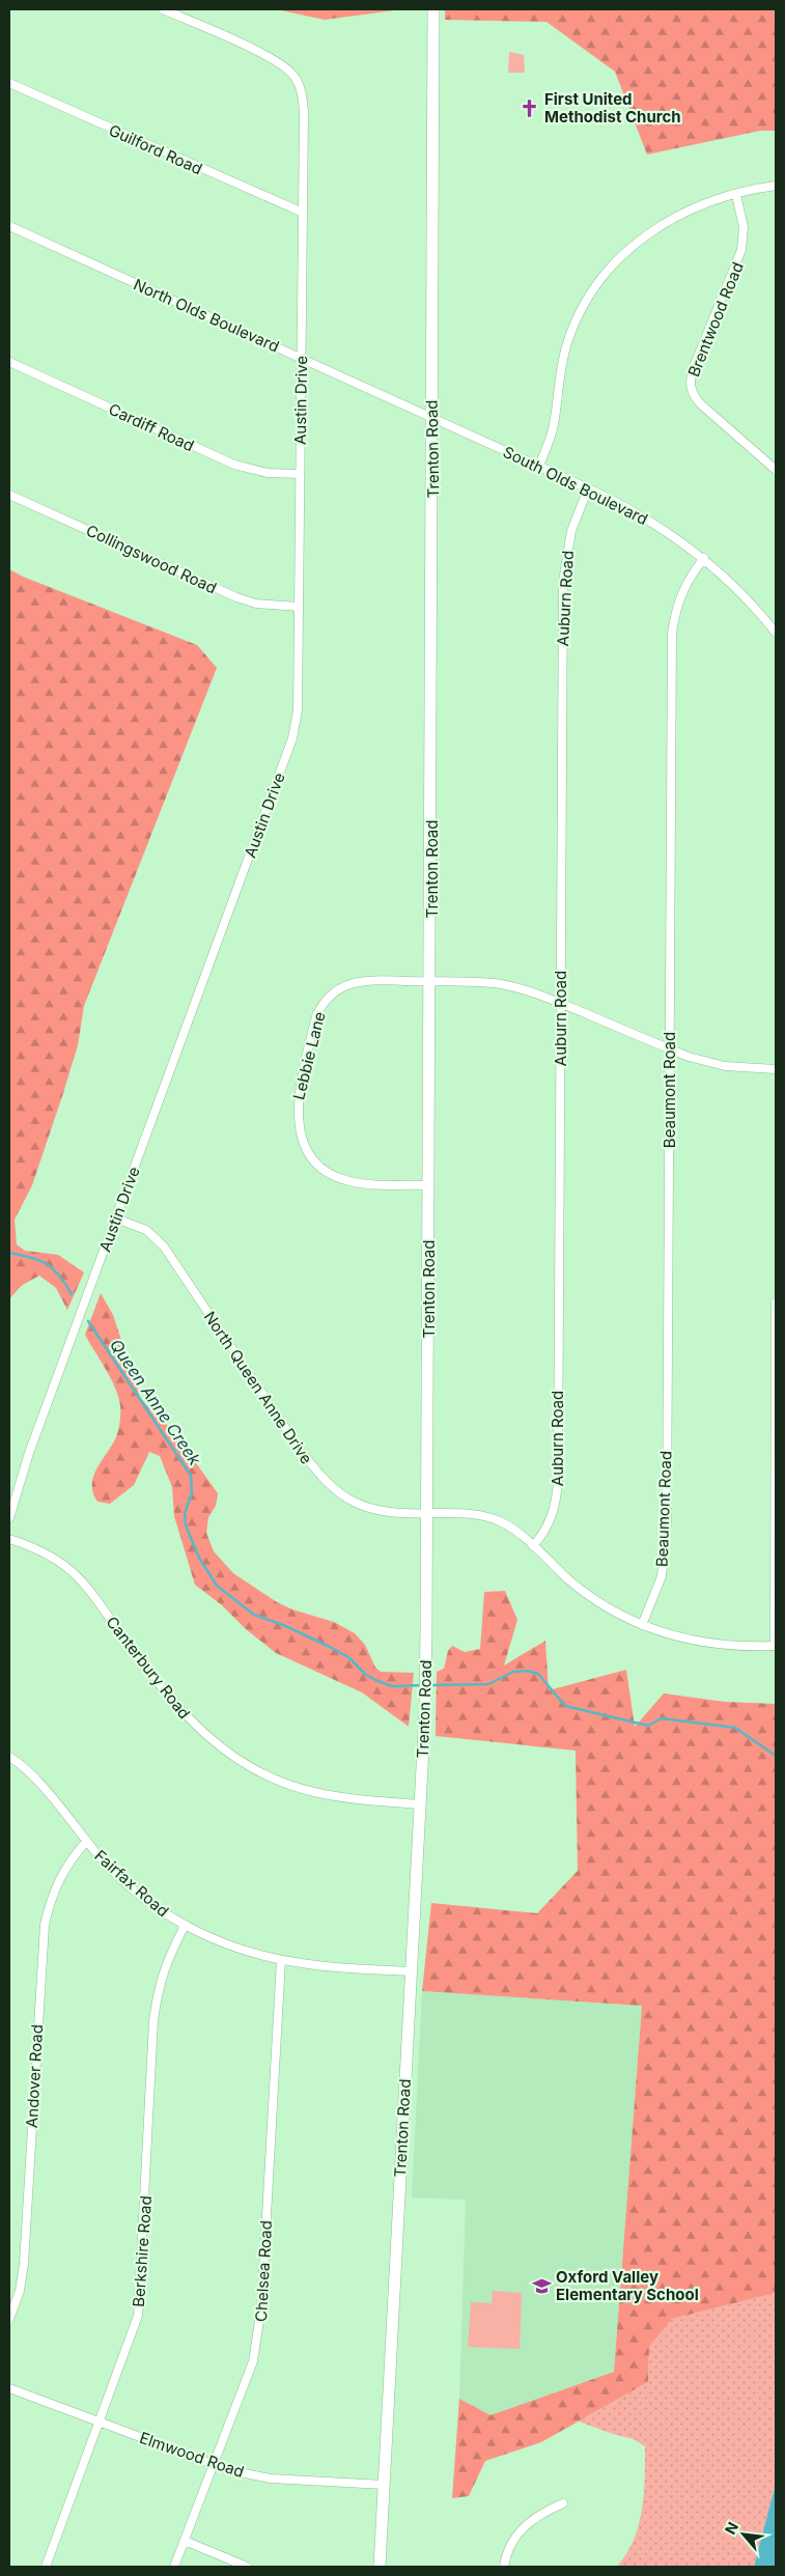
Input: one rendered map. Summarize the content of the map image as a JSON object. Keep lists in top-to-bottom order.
{
  "streets": {
    "main road": ["Trenton Road"],
    "street": [
      "Guilford Road",
      "North Olds Boulevard",
      "Brentwood Road",
      "Austin Drive",
      "Cardiff Road",
      "South Olds Boulevard",
      "Collingswood Road",
      "Auburn Road",
      "Lebbie Lane",
      "Beaumont Road",
      "North Queen Anne Drive",
      "Canterbury Road",
      "Fairfax Road",
      "Andover Road",
      "Berkshire Road",
      "Chelsea Road",
      "Elmwood Road"
    ]
  },
  "crossings": [
    ["Guilford Road", "Austin Drive"],
    ["North Olds Boulevard", "Austin Drive"],
    ["North Olds Boulevard", "Trenton Road"],
    ["North Olds Boulevard", "South Olds Boulevard"],
    ["Austin Drive", "Cardiff Road"],
    ["Austin Drive", "Collingswood Road"],
    ["Austin Drive", "North Queen Anne Drive"],
    ["Trenton Road", "South Olds Boulevard"],
    ["Trenton Road", "Lebbie Lane"],
    ["Trenton Road", "North Queen Anne Drive"],
    ["Trenton Road", "Canterbury Road"],
    ["Trenton Road", "Fairfax Road"],
    ["Trenton Road", "Elmwood Road"],
    ["South Olds Boulevard", "Auburn Road"],
    ["South Olds Boulevard", "Beaumont Road"],
    ["Auburn Road", "Lebbie Lane"],
    ["Auburn Road", "North Queen Anne Drive"],
    ["Lebbie Lane", "Beaumont Road"],
    ["Beaumont Road", "North Queen Anne Drive"],
    ["Fairfax Road", "Andover Road"],
    ["Fairfax Road", "Berkshire Road"],
    ["Fairfax Road", "Chelsea Road"],
    ["Berkshire Road", "Elmwood Road"],
    ["Chelsea Road", "Elmwood Road"]
  ],
  "water": ["Queen Anne Creek"],
  "places": {
    "church": ["First United Methodist Church"],
    "school or university": ["Oxford Valley Elementary School"]
  },
  "north": "top left"
}
